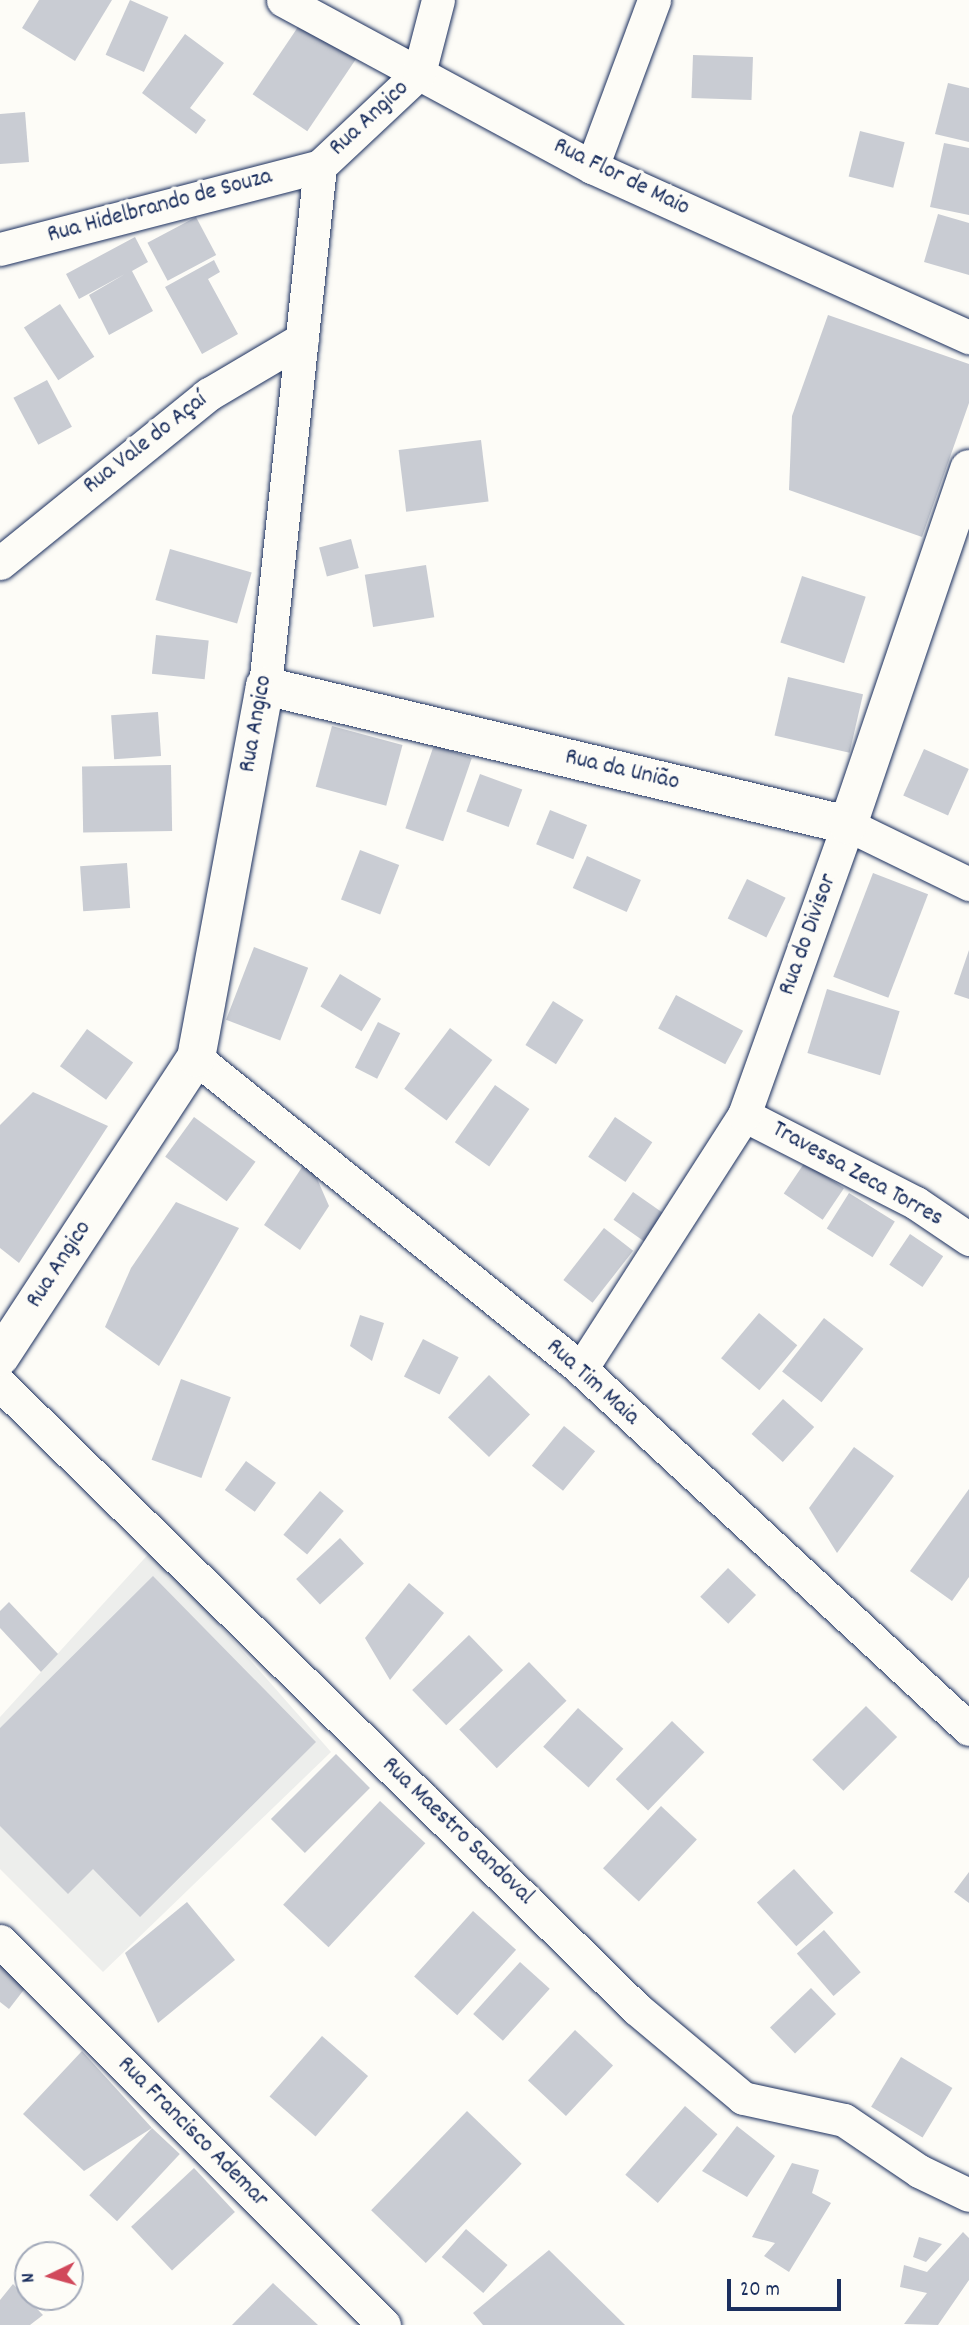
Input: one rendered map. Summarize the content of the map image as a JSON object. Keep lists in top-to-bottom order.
{
  "streets": {
    "street": [
      "Rua Angico",
      "Rua Flor de Maio",
      "Rua Hidelbrando de Souza",
      "Rua Vale do Açaí",
      "Rua da União",
      "Rua do Divisor",
      "Travessa Zeca Torres",
      "Rua Tim Maia",
      "Rua Maestro Sandoval",
      "Rua Francisco Ademar"
    ]
  },
  "crossings": [
    ["Rua Angico", "Rua Flor de Maio"],
    ["Rua Angico", "Rua Hidelbrando de Souza"],
    ["Rua Angico", "Rua Vale do Açaí"],
    ["Rua Angico", "Rua da União"],
    ["Rua Angico", "Rua Tim Maia"],
    ["Rua da União", "Rua do Divisor"],
    ["Rua do Divisor", "Travessa Zeca Torres"],
    ["Rua do Divisor", "Rua Tim Maia"]
  ],
  "scale_bar": "20 m",
  "north": "left"
}
